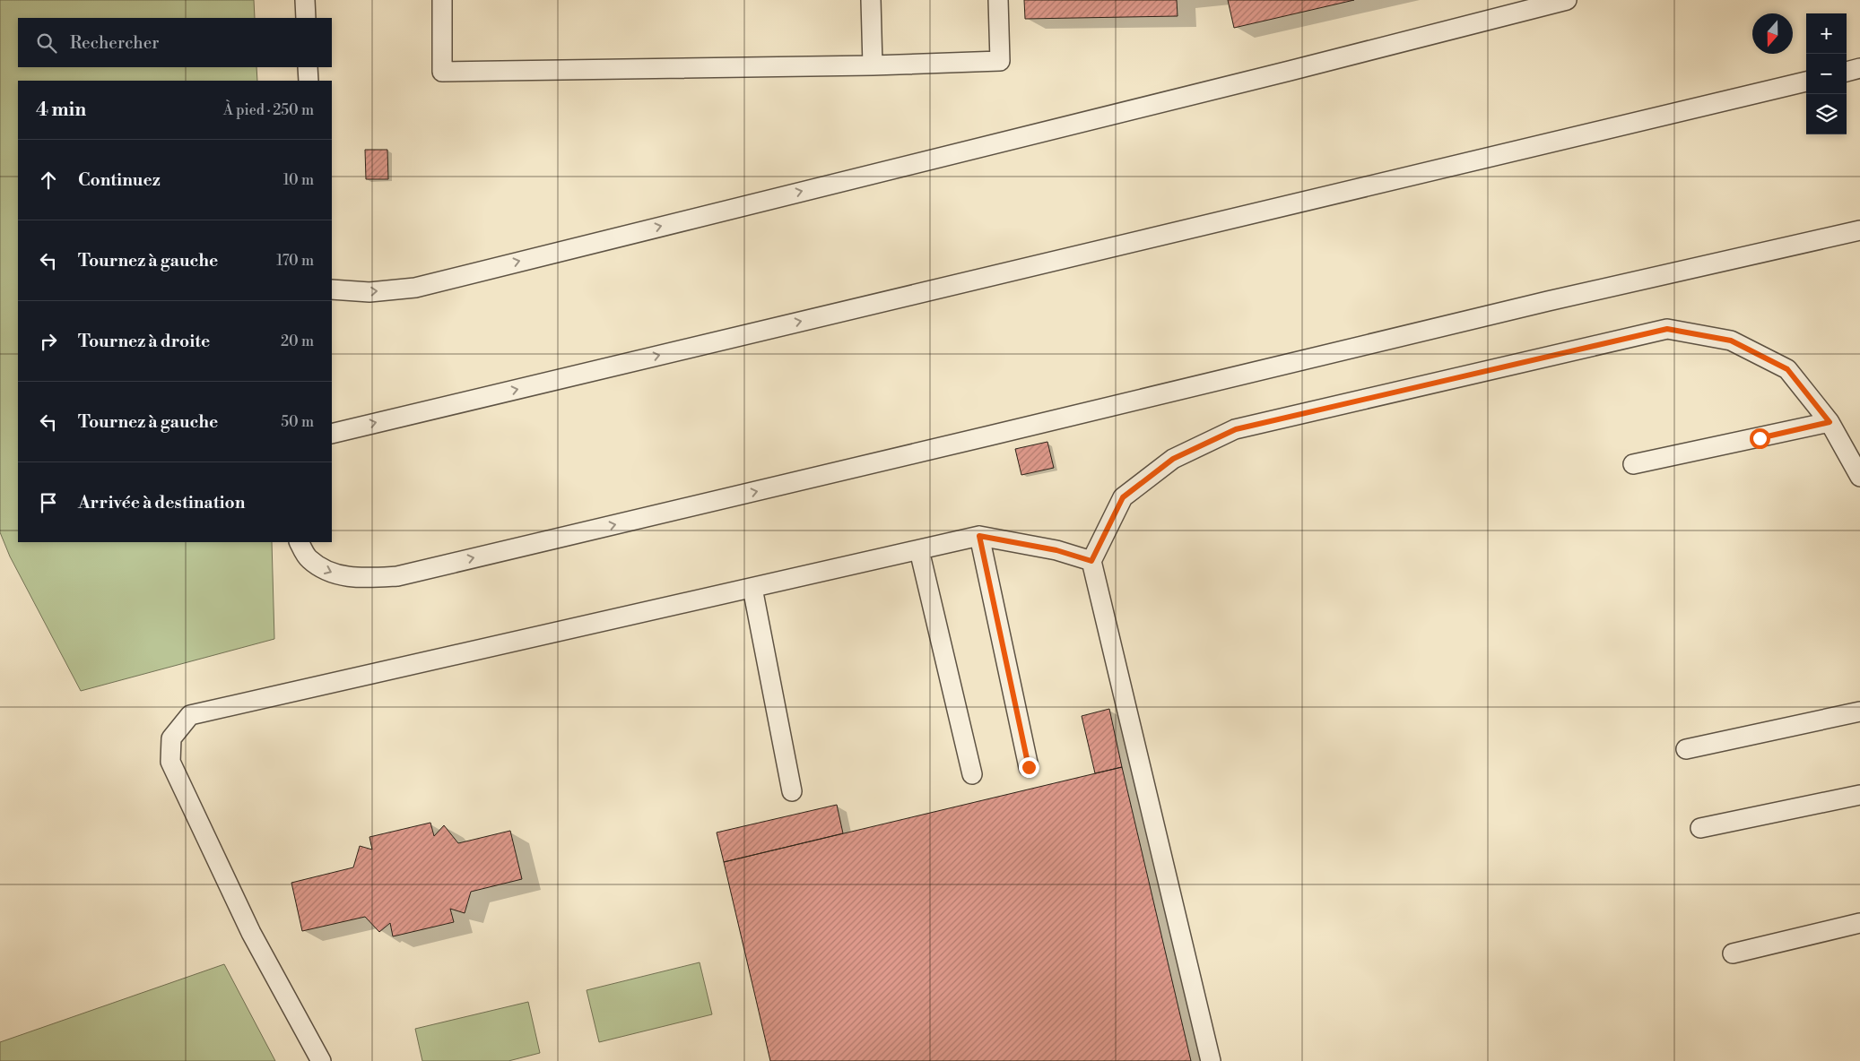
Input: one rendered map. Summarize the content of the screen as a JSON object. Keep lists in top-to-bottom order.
{
  "north": "bottom",
  "page": {
    "map_buttons": ["+", "−"],
    "search": "Rechercher",
    "heading": ["4 min", "À pied · 250 m"],
    "list": [
      ["Continuez", "10 m"],
      ["Tournez à gauche", "170 m"],
      ["Tournez à droite", "20 m"],
      ["Tournez à gauche", "50 m"],
      "Arrivée à destination"
    ]
  }
}
